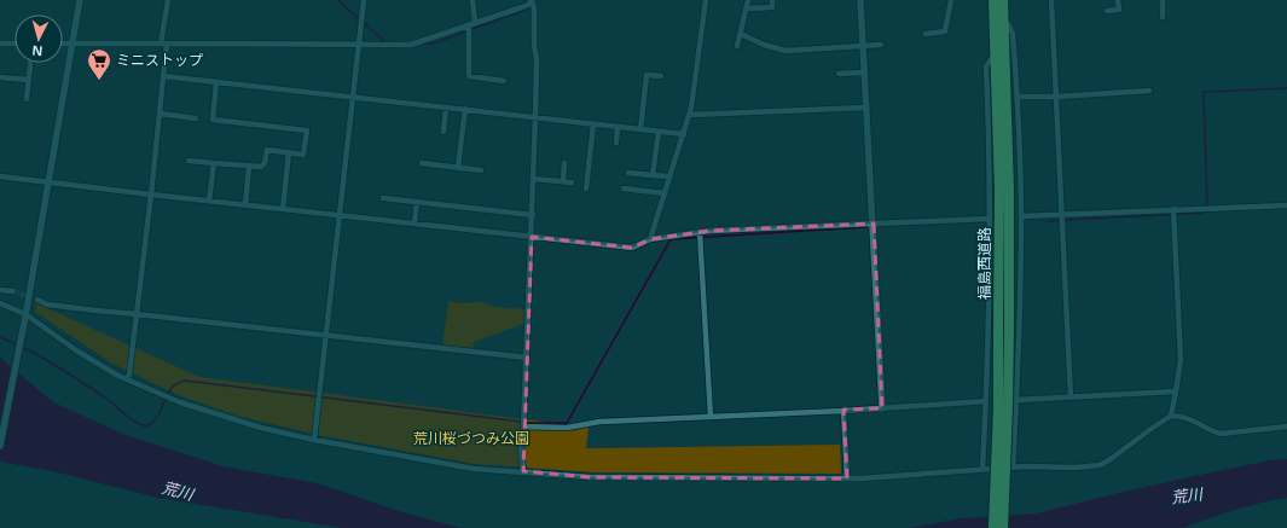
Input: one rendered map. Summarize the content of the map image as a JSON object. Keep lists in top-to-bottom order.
{
  "streets": {
    "highway": ["福島西道路"]
  },
  "water": ["荒川"],
  "parks": ["荒川桜づつみ公園"],
  "places": {
    "supermarket": ["ミニストップ"]
  },
  "north": "bottom"
}
